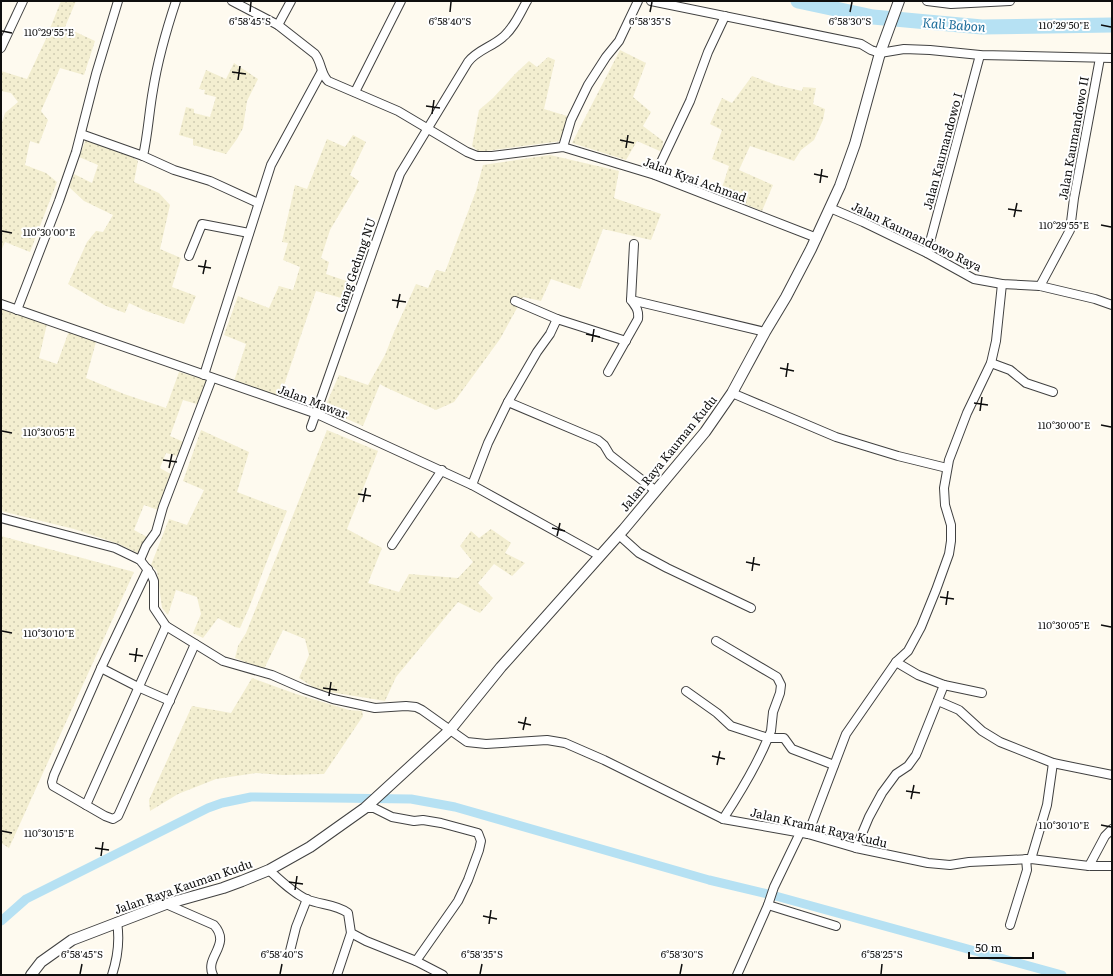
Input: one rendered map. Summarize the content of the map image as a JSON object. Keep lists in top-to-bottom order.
{
  "streets": {
    "street": [
      "Jalan Kaumandowo II",
      "Jalan Kaumandowo I",
      "Jalan Kyai Achmad",
      "Jalan Kaumandowo Raya",
      "Gang Gedung NU",
      "Jalan Mawar",
      "Jalan Raya Kauman Kudu",
      "Jalan Kramat Raya Kudu"
    ]
  },
  "crossings": [
    ["Jalan Kaumandowo II", "Jalan Kaumandowo Raya"],
    ["Jalan Kaumandowo I", "Jalan Kaumandowo Raya"],
    ["Jalan Kyai Achmad", "Gang Gedung NU"],
    ["Jalan Kyai Achmad", "Jalan Raya Kauman Kudu"],
    ["Jalan Kaumandowo Raya", "Jalan Raya Kauman Kudu"],
    ["Gang Gedung NU", "Jalan Mawar"],
    ["Jalan Mawar", "Jalan Raya Kauman Kudu"],
    ["Jalan Raya Kauman Kudu", "Jalan Kramat Raya Kudu"]
  ],
  "water": ["Kali Babon"],
  "scale_bar": "50 m",
  "coordinates": [
    "6°58'45\"S",
    "6°58'40\"S",
    "6°58'35\"S",
    "6°58'30\"S",
    "110°29'50\"E",
    "110°29'55\"E",
    "110°30'00\"E",
    "110°30'05\"E",
    "110°30'10\"E",
    "110°30'15\"E",
    "6°58'25\"S"
  ]
}
